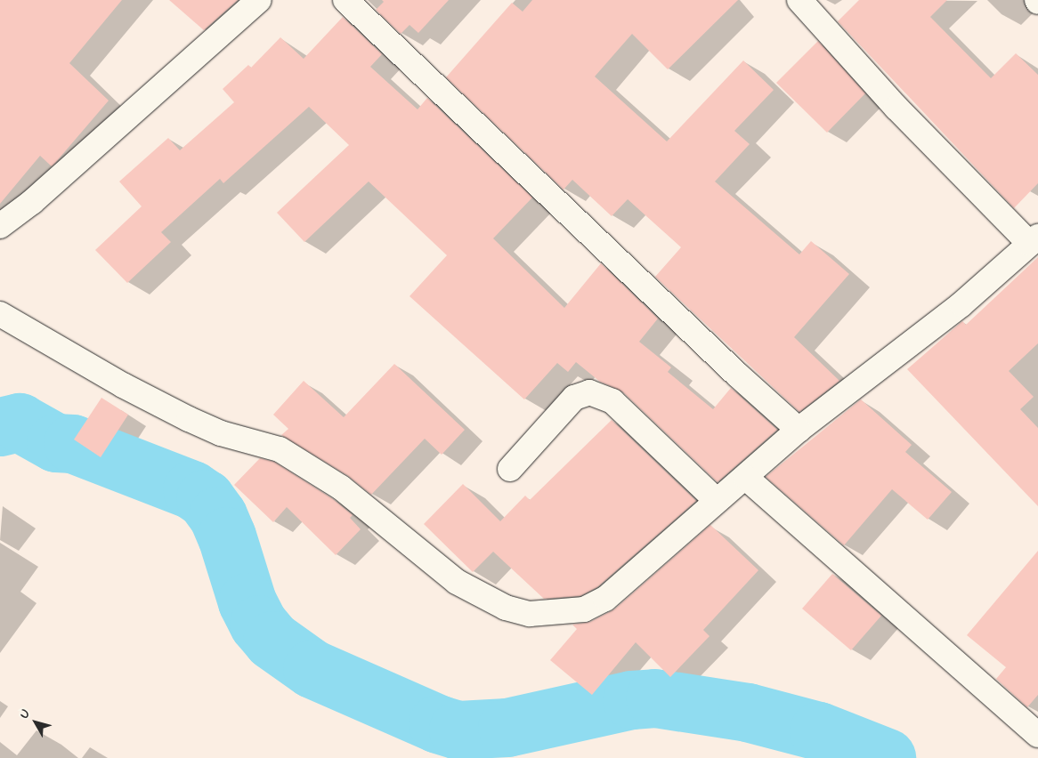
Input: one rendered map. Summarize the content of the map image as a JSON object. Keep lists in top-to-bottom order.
{
  "north": "top left"
}
